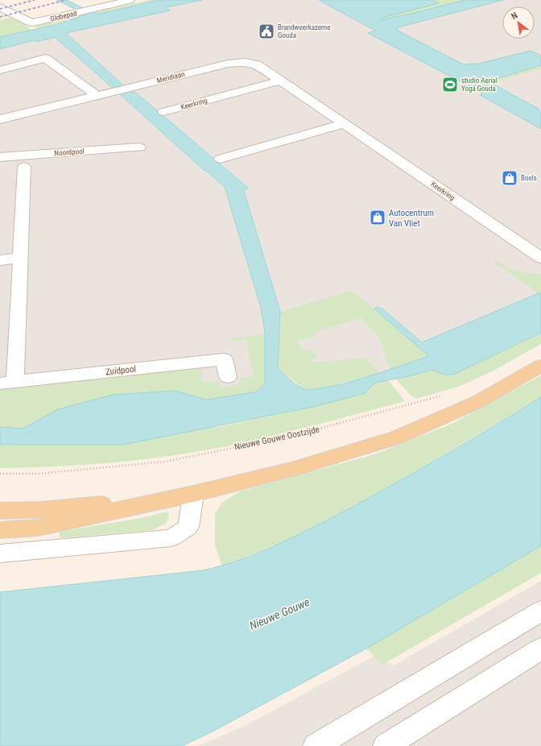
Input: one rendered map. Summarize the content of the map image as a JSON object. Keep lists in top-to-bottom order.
{
  "streets": {
    "street": [
      "Globepad",
      "Meridiaan",
      "Keerkring",
      "Noordpool",
      "Zuidpool"
    ],
    "path": ["Nieuwe Gouwe Oostzijde"]
  },
  "crossings": [
    ["Meridiaan", "Keerkring"]
  ],
  "water": ["Nieuwe Gouwe"],
  "places": {
    "public building": ["Brandweerkazerne Gouda"],
    "sports": ["studio Aerial Yoga Gouda"],
    "shop": ["Boels", "Autocentrum Van Vliet"]
  },
  "north": "top left"
}
